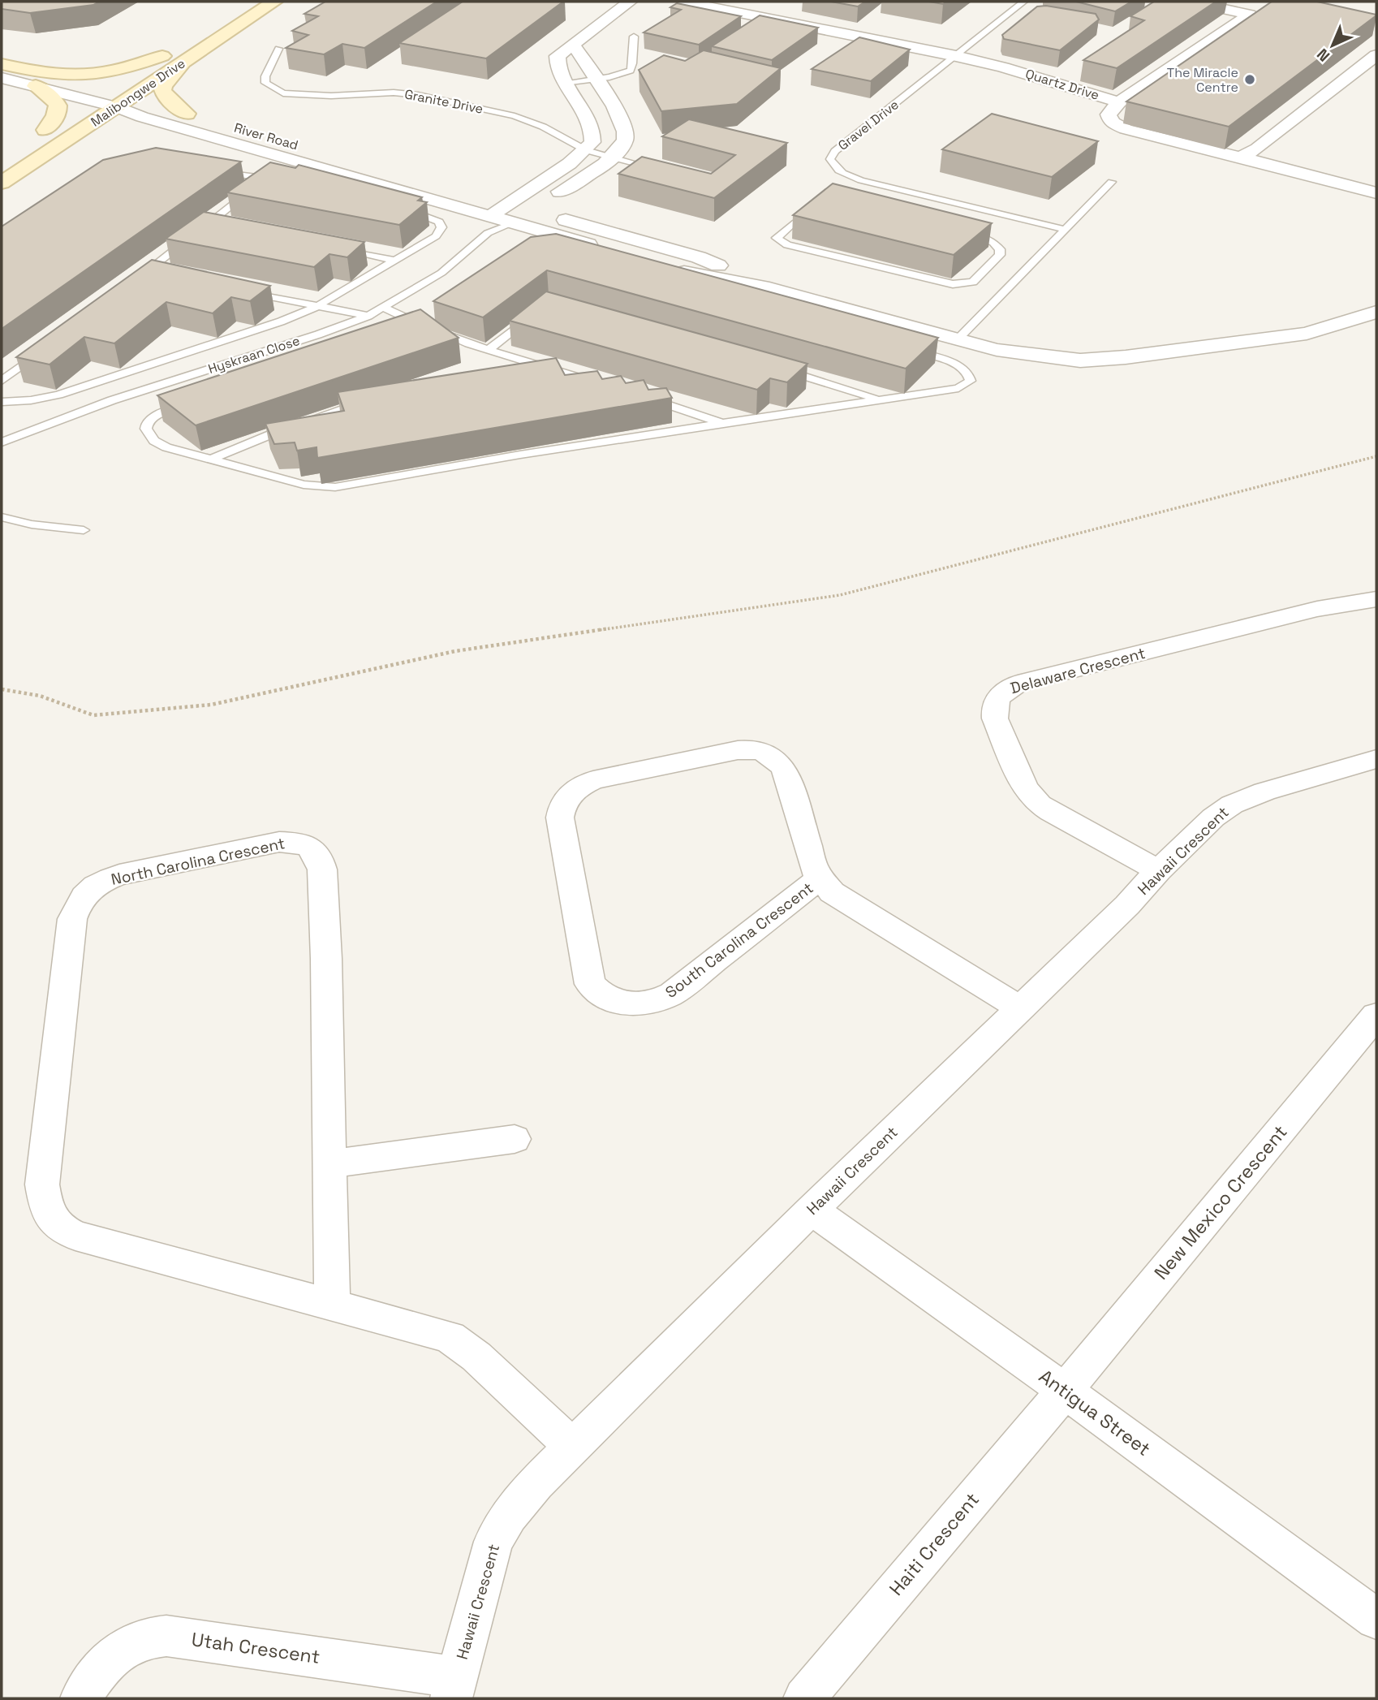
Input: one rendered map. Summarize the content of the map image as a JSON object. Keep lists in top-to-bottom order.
{
  "streets": {
    "main road": ["Malibongwe Drive"],
    "street": [
      "Quartz Drive",
      "River Road",
      "Delaware Crescent",
      "Hawaii Crescent",
      "North Carolina Crescent",
      "South Carolina Crescent",
      "New Mexico Crescent",
      "Antigua Street",
      "Haiti Crescent",
      "Utah Crescent"
    ],
    "lane": ["Granite Drive", "Gravel Drive", "Hyskraan Close"]
  },
  "crossings": [
    ["Quartz Drive", "Gravel Drive"],
    ["Malibongwe Drive", "River Road"],
    ["River Road", "Hyskraan Close"],
    ["Delaware Crescent", "Hawaii Crescent"],
    ["Hawaii Crescent", "North Carolina Crescent"],
    ["Hawaii Crescent", "South Carolina Crescent"],
    ["Hawaii Crescent", "Antigua Street"],
    ["Hawaii Crescent", "Utah Crescent"],
    ["New Mexico Crescent", "Antigua Street"],
    ["New Mexico Crescent", "Haiti Crescent"],
    ["Antigua Street", "Haiti Crescent"]
  ],
  "places": ["The Miracle Centre"],
  "north": "bottom left"
}
